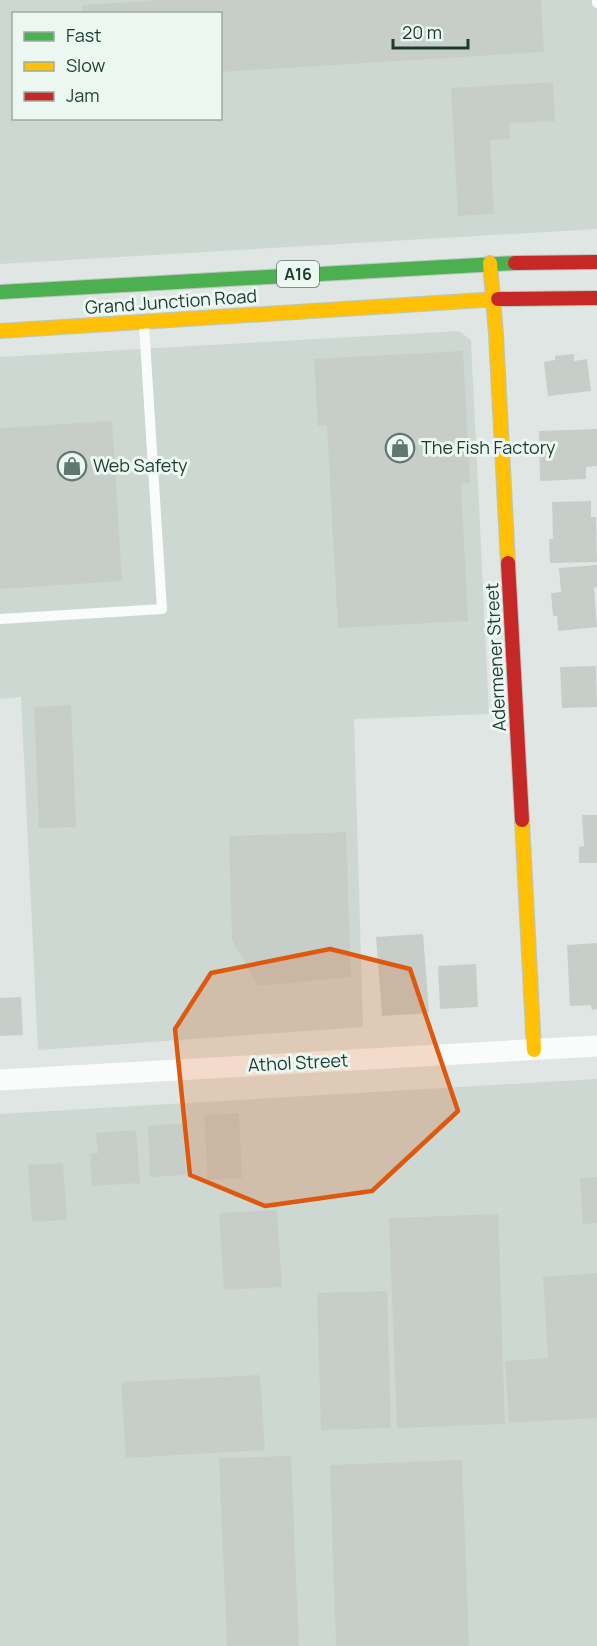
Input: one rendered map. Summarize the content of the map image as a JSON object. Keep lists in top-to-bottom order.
{
  "streets": {
    "main road": ["A16", "Grand Junction Road", "Adermener Street"],
    "street": ["Athol Street"]
  },
  "crossings": [
    ["Grand Junction Road", "Adermener Street"],
    ["Adermener Street", "Athol Street"]
  ],
  "places": {
    "shop": ["The Fish Factory", "Web Safety"]
  },
  "legend": ["Fast", "Slow", "Jam"],
  "scale_bar": "20 m"
}
